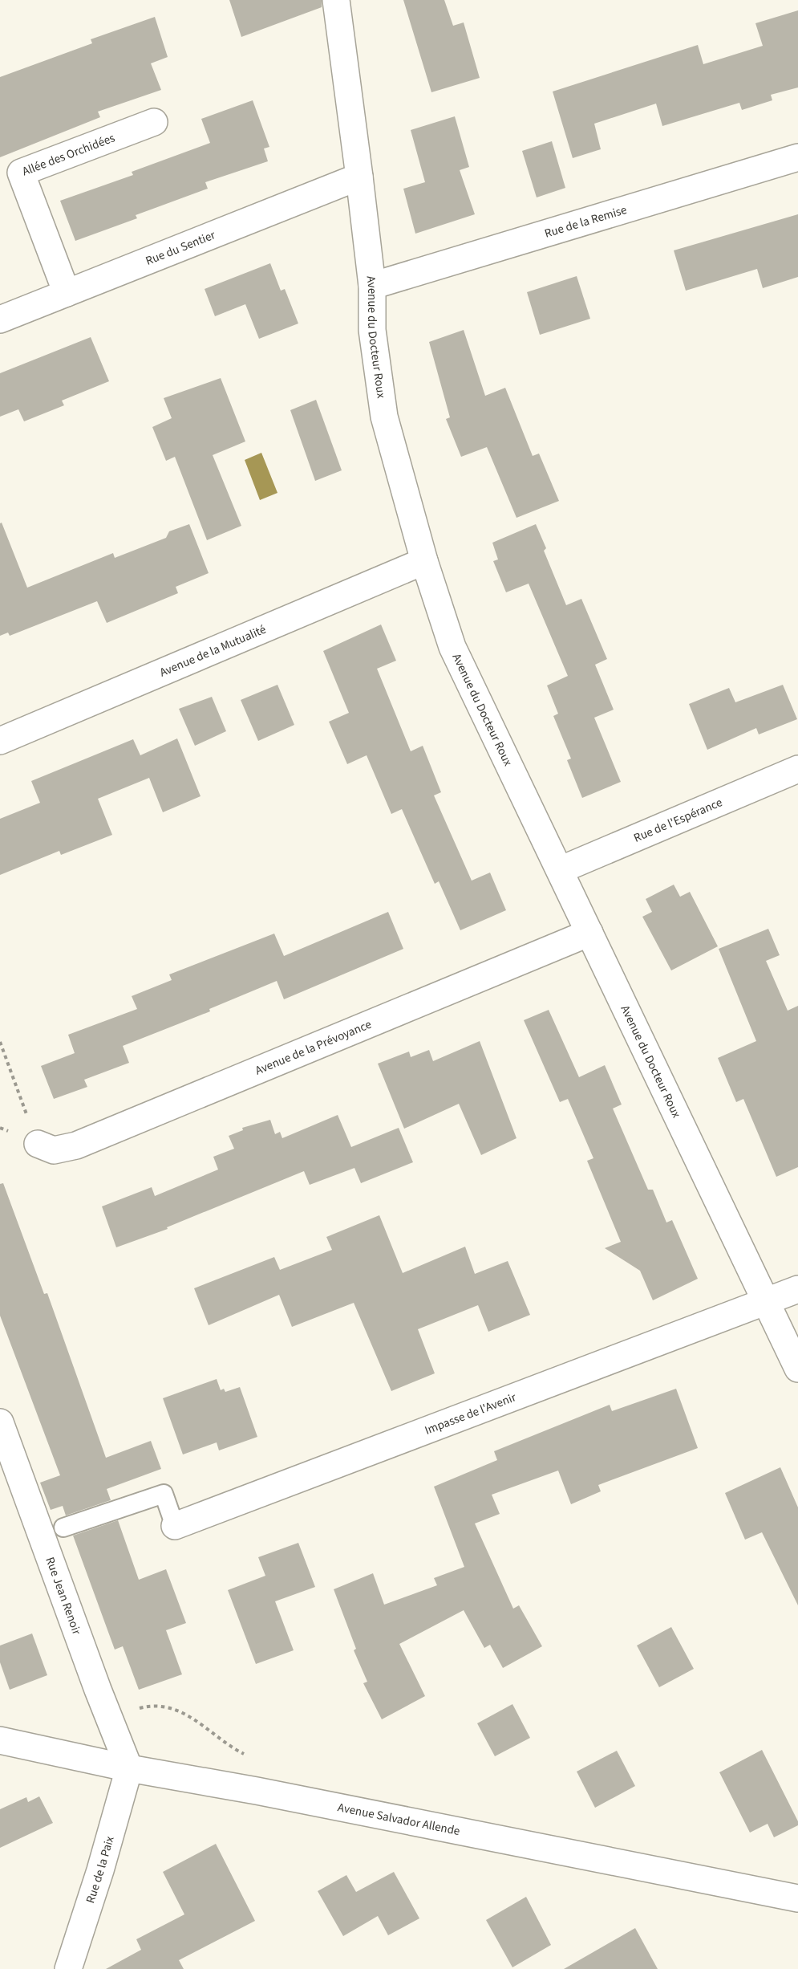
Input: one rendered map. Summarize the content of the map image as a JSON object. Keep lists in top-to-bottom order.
{
  "streets": {
    "street": [
      "Allée des Orchidées",
      "Rue de la Remise",
      "Rue du Sentier",
      "Avenue du Docteur Roux",
      "Avenue de la Mutualité",
      "Rue de l'Espérance",
      "Avenue de la Prévoyance",
      "Impasse de l'Avenir",
      "Rue Jean Renoir",
      "Avenue Salvador Allende",
      "Rue de la Paix"
    ]
  },
  "crossings": [
    ["Allée des Orchidées", "Rue du Sentier"],
    ["Rue de la Remise", "Avenue du Docteur Roux"],
    ["Rue du Sentier", "Avenue du Docteur Roux"],
    ["Avenue du Docteur Roux", "Avenue de la Mutualité"],
    ["Avenue du Docteur Roux", "Rue de l'Espérance"],
    ["Avenue du Docteur Roux", "Avenue de la Prévoyance"],
    ["Avenue du Docteur Roux", "Impasse de l'Avenir"],
    ["Rue Jean Renoir", "Avenue Salvador Allende"],
    ["Rue Jean Renoir", "Rue de la Paix"],
    ["Avenue Salvador Allende", "Rue de la Paix"]
  ]
}
